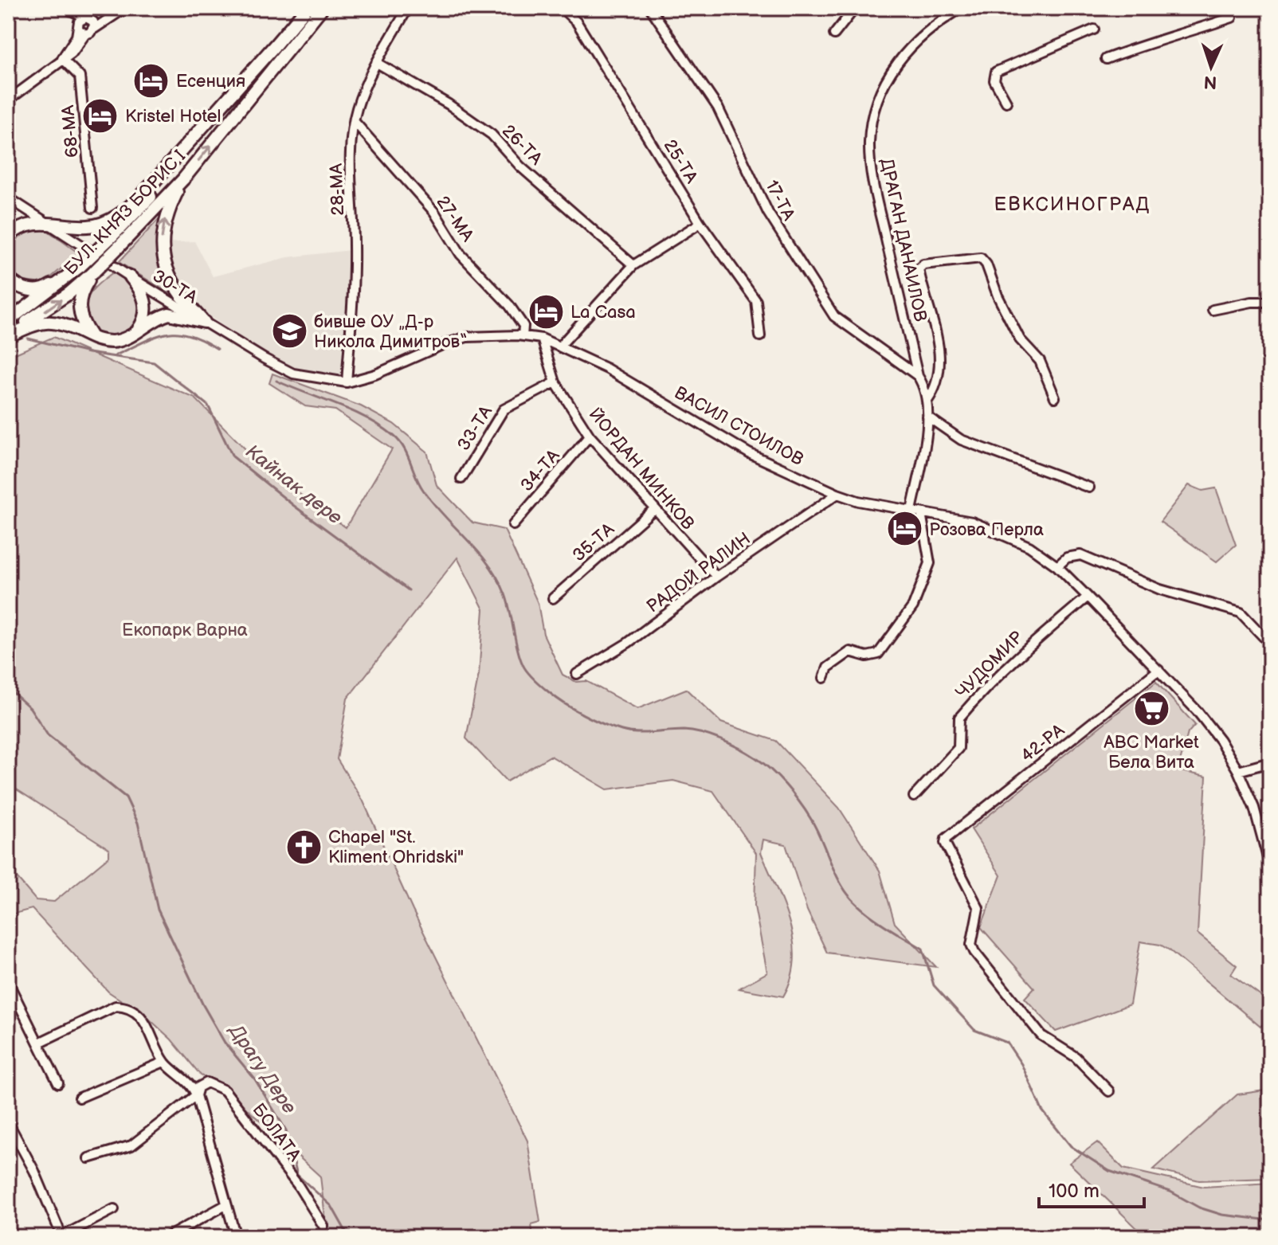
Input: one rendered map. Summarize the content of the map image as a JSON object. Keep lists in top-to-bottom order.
{
  "streets": {
    "highway": ["БУЛ. КНЯЗ БОРИС I"],
    "street": [
      "68-МА",
      "26-ТА",
      "25-ТА",
      "28-МА",
      "17-ТА",
      "27-МА",
      "ДРАГАН ДАНАИЛОВ",
      "30-ТА",
      "ВАСИЛ СТОИЛОВ",
      "33-ТА",
      "ЙОРДАН МИНКОВ",
      "34-ТА",
      "35-ТА",
      "РАДОЙ РАЛИН",
      "ЧУДОМИР",
      "42-РА",
      "БОЛАТА"
    ]
  },
  "crossings": [
    ["26-ТА", "28-МА"],
    ["28-МА", "27-МА"],
    ["28-МА", "ВАСИЛ СТОИЛОВ"],
    ["17-ТА", "ДРАГАН ДАНАИЛОВ"],
    ["27-МА", "ВАСИЛ СТОИЛОВ"],
    ["ДРАГАН ДАНАИЛОВ", "ВАСИЛ СТОИЛОВ"],
    ["30-ТА", "ВАСИЛ СТОИЛОВ"],
    ["ВАСИЛ СТОИЛОВ", "ЙОРДАН МИНКОВ"],
    ["ВАСИЛ СТОИЛОВ", "РАДОЙ РАЛИН"],
    ["ВАСИЛ СТОИЛОВ", "ЧУДОМИР"],
    ["ВАСИЛ СТОИЛОВ", "42-РА"],
    ["33-ТА", "ЙОРДАН МИНКОВ"],
    ["ЙОРДАН МИНКОВ", "34-ТА"],
    ["ЙОРДАН МИНКОВ", "35-ТА"],
    ["ЙОРДАН МИНКОВ", "РАДОЙ РАЛИН"]
  ],
  "districts": ["ЕВКСИНОГРАД"],
  "water": ["Кайнак дере", "Драгу Дере"],
  "parks": ["Екопарк Варна"],
  "places": {
    "hotel": [
      "Есенция",
      "Kristel Hotel",
      "La Casa",
      "Розова Перла"
    ],
    "school or university": ["бивше ОУ „Д-р Никола Димитров“"],
    "supermarket": ["ABC Market Бела Вита"],
    "church": ["Chapel \"St. Kliment Ohridski\""]
  },
  "scale_bar": "100 m",
  "north": "bottom"
}
